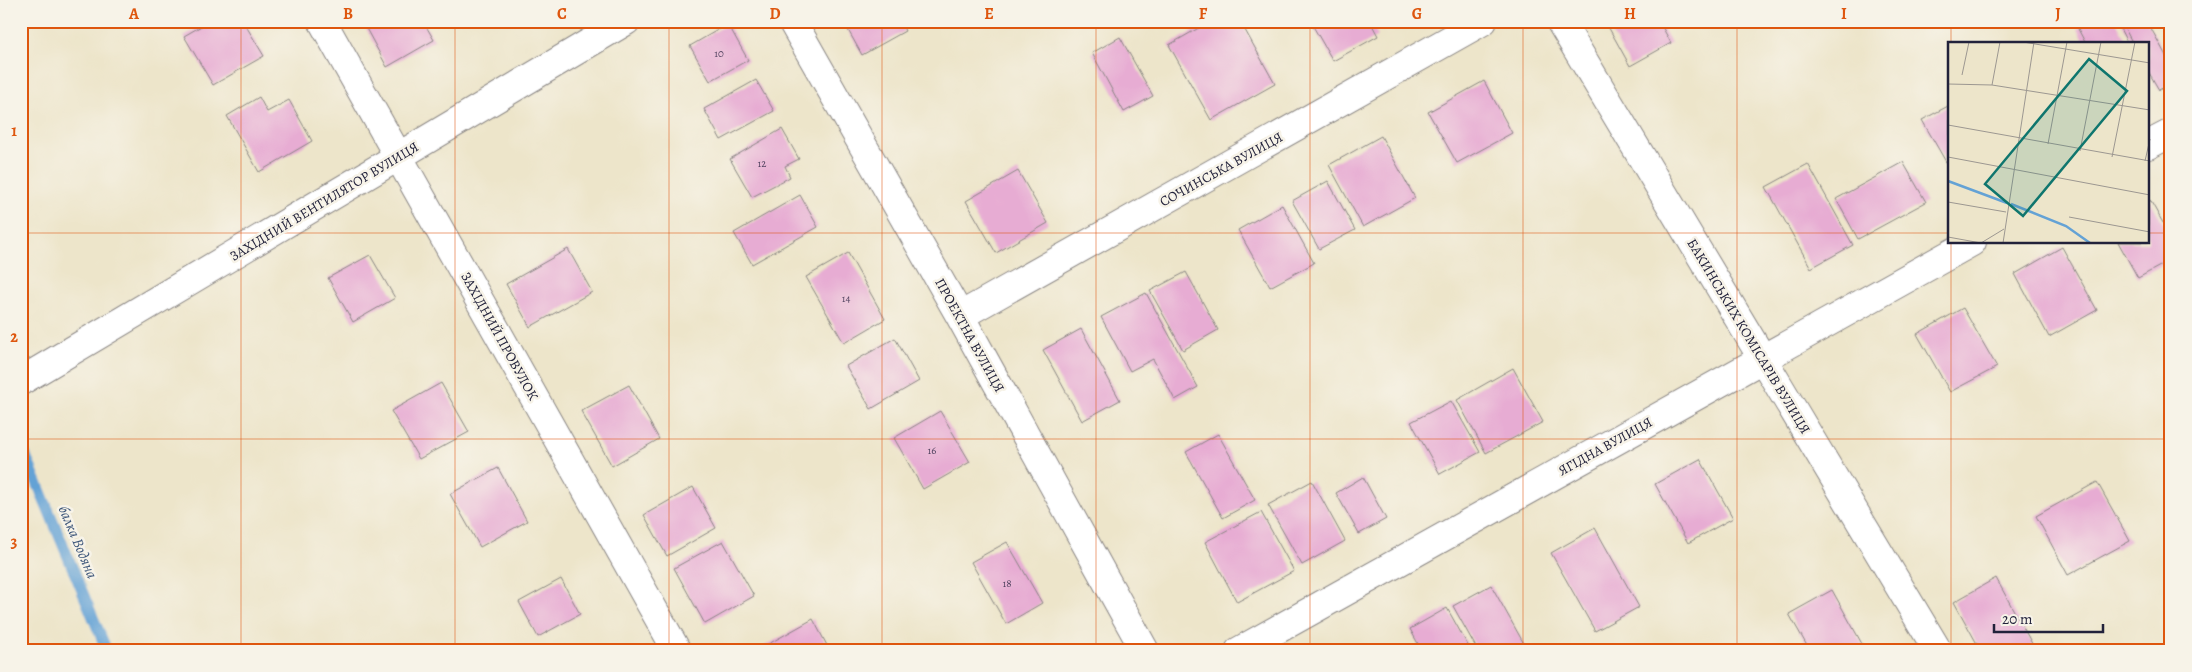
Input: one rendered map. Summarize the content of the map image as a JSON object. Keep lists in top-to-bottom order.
{
  "streets": {
    "street": [
      "СОЧИНСЬКА ВУЛИЦЯ",
      "ЗАХІДНИЙ ВЕНТИЛЯТОР ВУЛИЦЯ",
      "ПРОЕКТНА ВУЛИЦЯ",
      "ЗАХІДНИЙ ПРОВУЛОК",
      "БАКИНСЬКИХ КОМІСАРІВ ВУЛИЦЯ",
      "ЯГІДНА ВУЛИЦЯ"
    ]
  },
  "crossings": [
    ["СОЧИНСЬКА ВУЛИЦЯ", "ПРОЕКТНА ВУЛИЦЯ"],
    ["ЗАХІДНИЙ ВЕНТИЛЯТОР ВУЛИЦЯ", "ЗАХІДНИЙ ПРОВУЛОК"],
    ["БАКИНСЬКИХ КОМІСАРІВ ВУЛИЦЯ", "ЯГІДНА ВУЛИЦЯ"]
  ],
  "water": ["балка Водяна"],
  "house_numbers": [
    "10",
    "12",
    "14",
    "16",
    "18"
  ],
  "scale_bar": "20 m",
  "grid": {
    "columns": [
      "A",
      "B",
      "C",
      "D",
      "E",
      "F",
      "G",
      "H",
      "I",
      "J"
    ],
    "rows": ["1", "2", "3"]
  }
}
